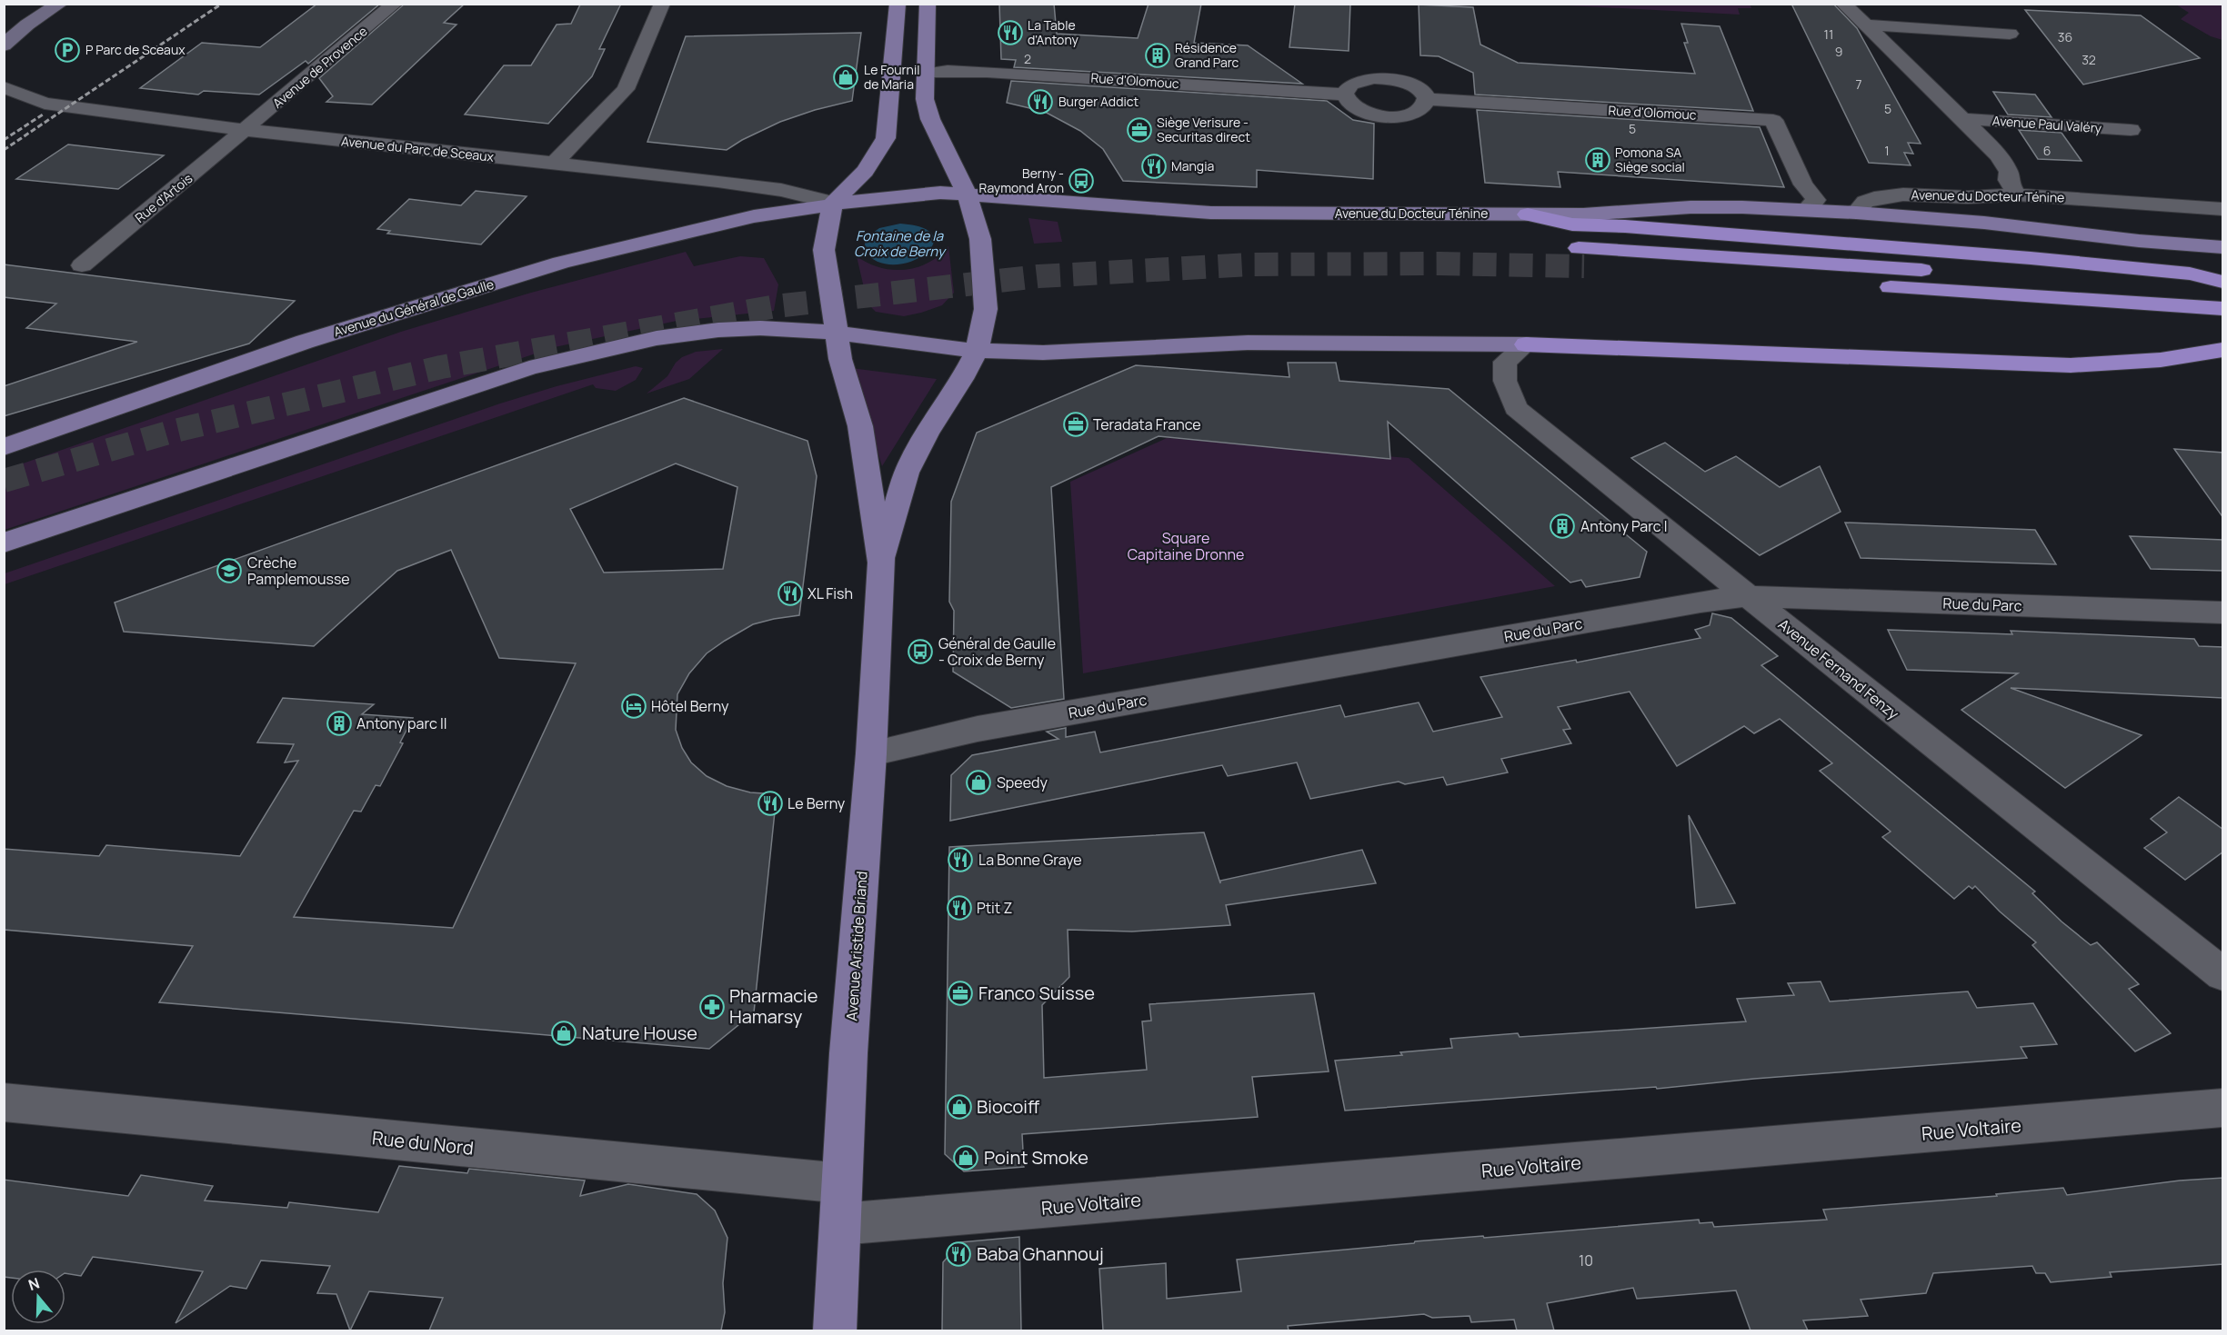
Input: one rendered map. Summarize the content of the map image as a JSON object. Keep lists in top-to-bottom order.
{
  "streets": {
    "main road": ["Avenue du Docteur Ténine", "Avenue du Général de Gaulle", "Avenue Aristide Briand"],
    "street": [
      "Avenue de Provence",
      "Rue d'Olomouc",
      "Avenue Paul Valéry",
      "Avenue du Parc de Sceaux",
      "Rue d'Artois",
      "Rue du Parc",
      "Avenue Fernand Fenzy",
      "Rue Voltaire",
      "Rue du Nord"
    ]
  },
  "crossings": [
    ["Avenue de Provence", "Avenue du Parc de Sceaux"],
    ["Avenue de Provence", "Rue d'Artois"],
    ["Rue d'Olomouc", "Avenue du Docteur Ténine"],
    ["Rue d'Olomouc", "Avenue Aristide Briand"],
    ["Avenue Paul Valéry", "Avenue du Docteur Ténine"],
    ["Avenue du Parc de Sceaux", "Avenue du Docteur Ténine"],
    ["Avenue du Parc de Sceaux", "Rue d'Artois"],
    ["Avenue du Parc de Sceaux", "Avenue du Général de Gaulle"],
    ["Avenue du Parc de Sceaux", "Avenue Aristide Briand"],
    ["Avenue du Docteur Ténine", "Avenue du Général de Gaulle"],
    ["Avenue du Docteur Ténine", "Avenue Aristide Briand"],
    ["Avenue du Général de Gaulle", "Avenue Aristide Briand"],
    ["Rue du Parc", "Avenue Fernand Fenzy"],
    ["Rue du Parc", "Avenue Aristide Briand"],
    ["Avenue Aristide Briand", "Rue Voltaire"],
    ["Avenue Aristide Briand", "Rue du Nord"]
  ],
  "water": ["Fontaine de la Croix de Berny"],
  "parks": ["Square Capitaine Dronne"],
  "places": {
    "restaurant": [
      "La Table d'Antony",
      "Burger Addict",
      "Mangia",
      "XL Fish",
      "Le Berny",
      "La Bonne Graye",
      "Ptit Z",
      "Baba Ghannouj"
    ],
    "parking": ["P Parc de Sceaux"],
    "building": [
      "Résidence Grand Parc",
      "Pomona SA Siège social",
      "Antony Parc I",
      "Antony parc II"
    ],
    "shop": [
      "Le Fournil de Maria",
      "Speedy",
      "Nature House",
      "Biocoiff",
      "Point Smoke"
    ],
    "office": ["Siège Verisure - Securitas direct", "Teradata France", "Franco Suisse"],
    "bus stop": ["Berny - Raymond Aron", "Général de Gaulle - Croix de Berny"],
    "school or university": ["Crèche Pamplemousse"],
    "hotel": ["Hôtel Berny"],
    "pharmacy": ["Pharmacie Hamarsy"]
  },
  "house_numbers": [
    "11",
    "36",
    "9",
    "2",
    "32",
    "7",
    "5",
    "5",
    "1",
    "6",
    "10"
  ],
  "north": "top"
}
